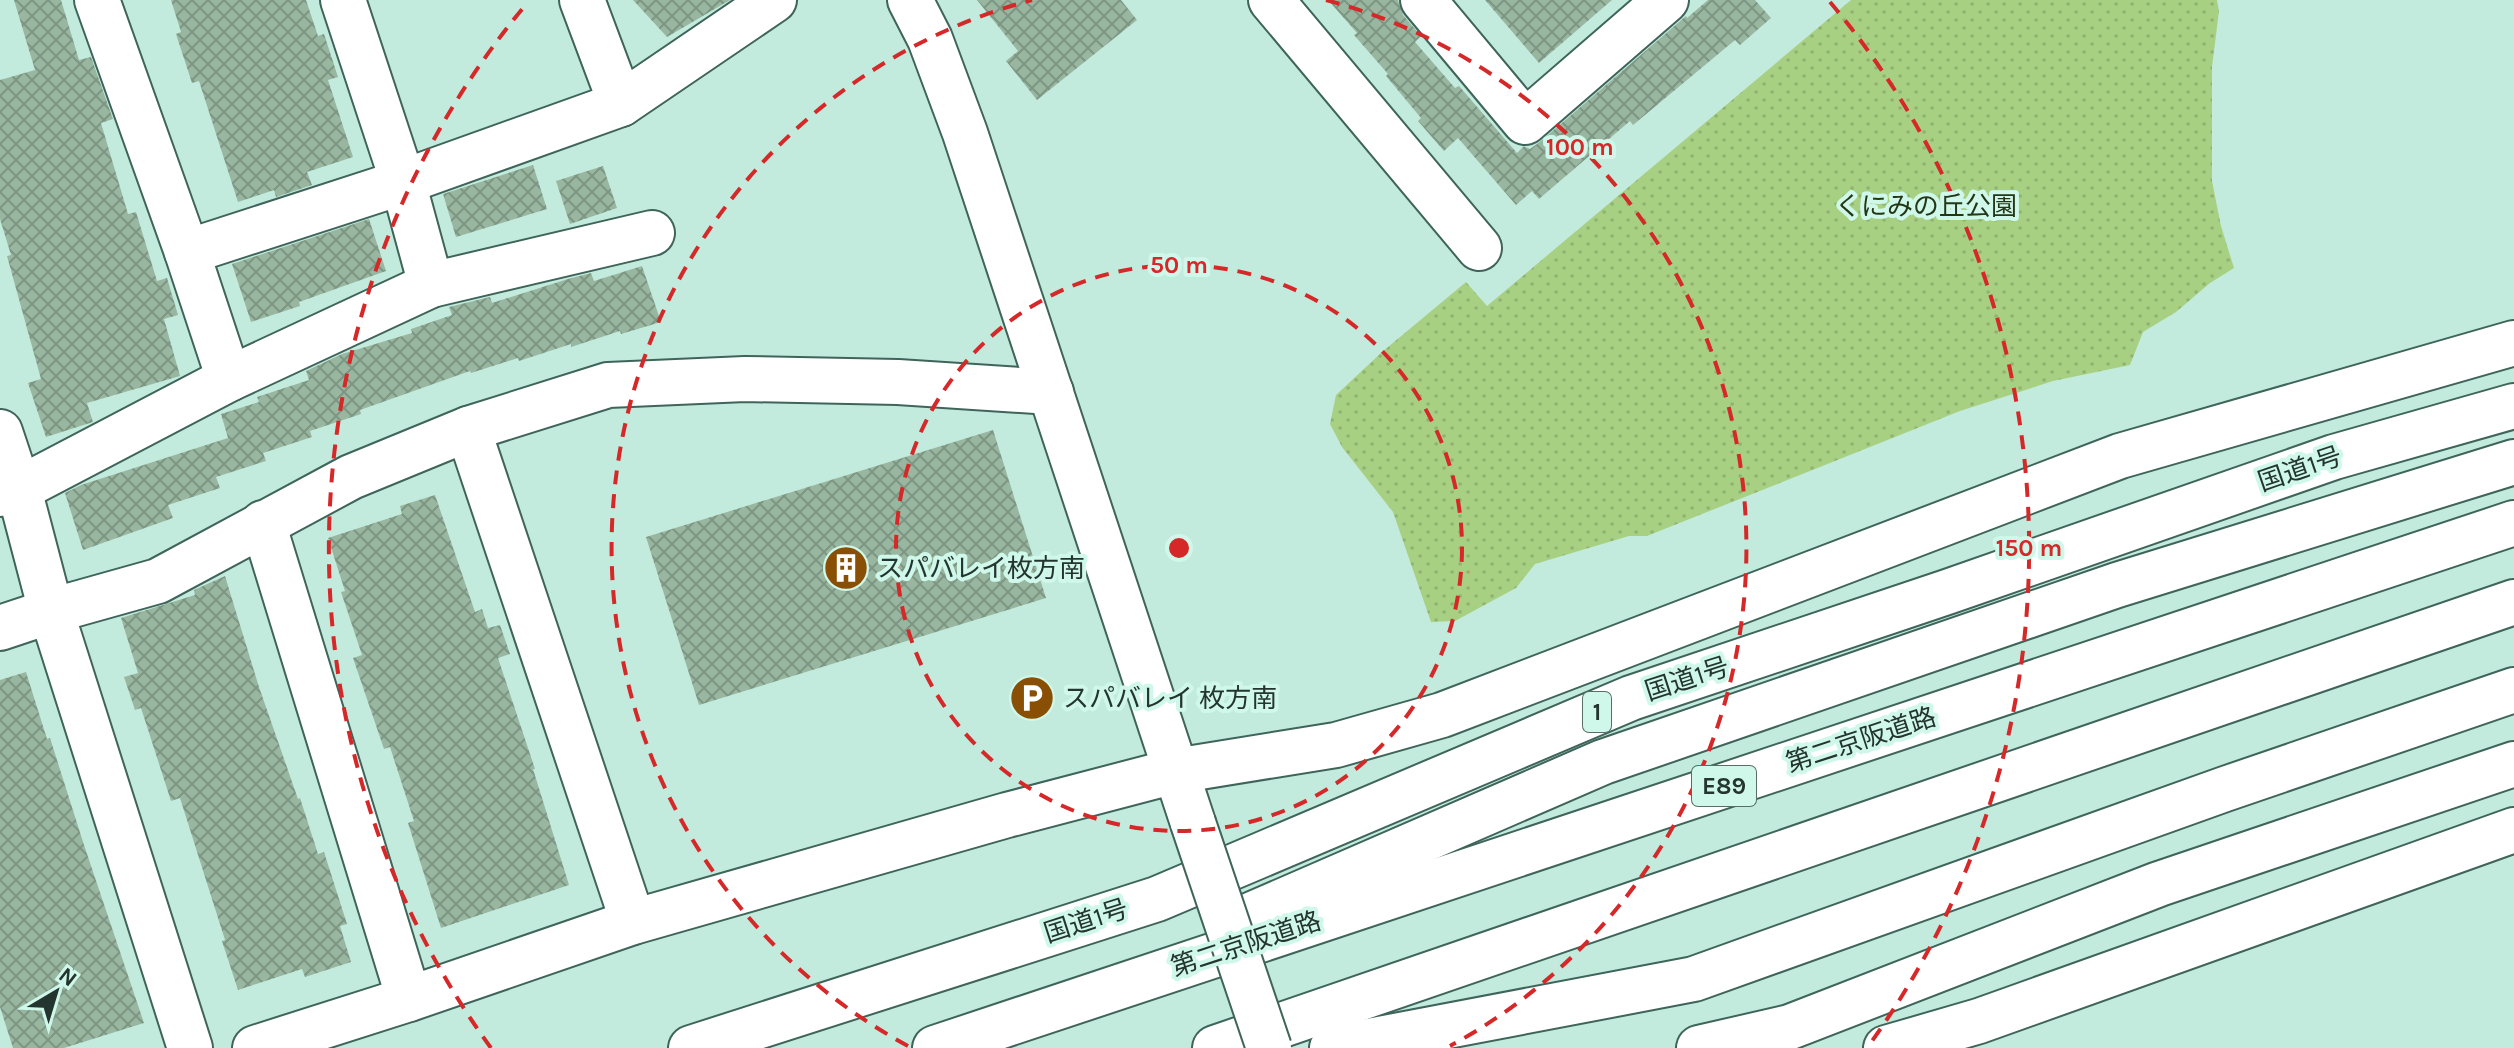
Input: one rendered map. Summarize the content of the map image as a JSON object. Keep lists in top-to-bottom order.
{
  "streets": {
    "main road": [
      "国道1号",
      "1",
      "第二京阪道路",
      "E89"
    ]
  },
  "parks": ["くにみの丘公園"],
  "places": {
    "building": ["スパバレイ枚方南"],
    "parking": ["スパバレイ 枚方南"]
  },
  "north": "top right",
  "rings": ["100 m", "50 m", "150 m"]
}
